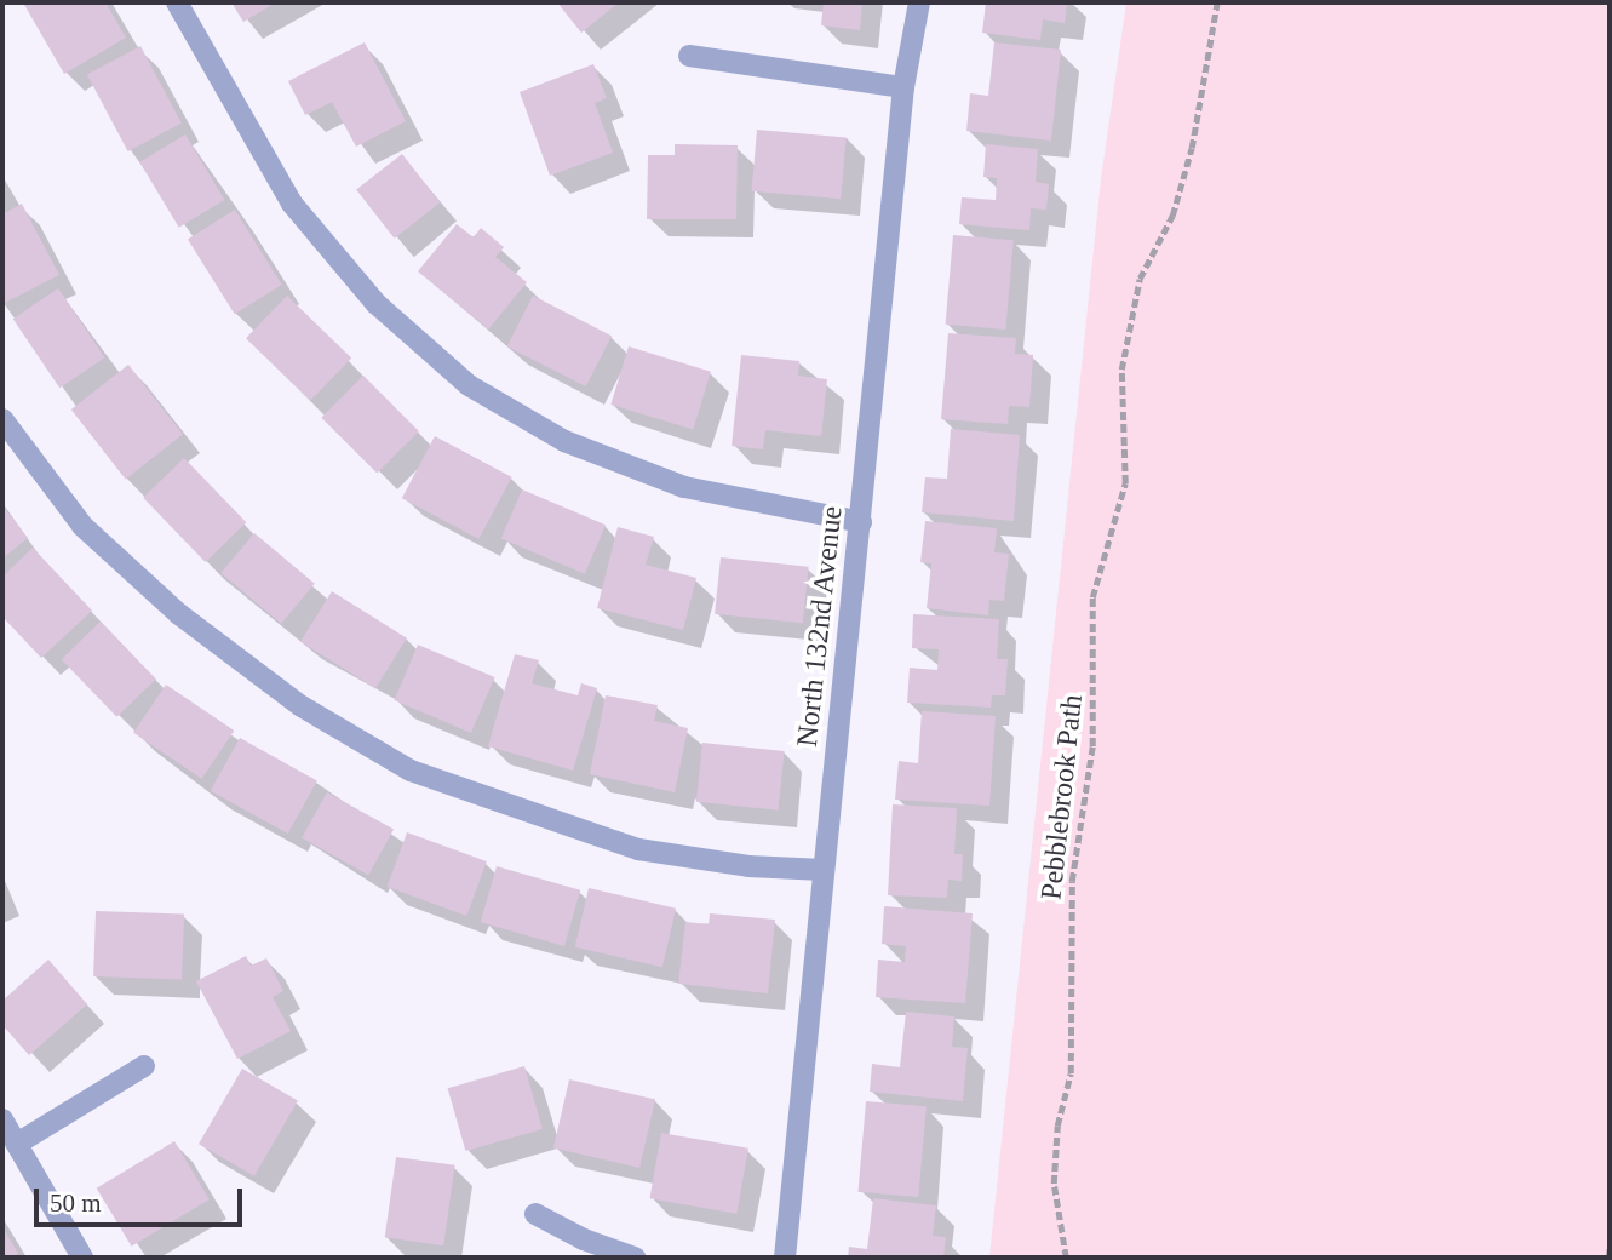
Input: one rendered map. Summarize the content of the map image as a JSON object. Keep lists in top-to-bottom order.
{
  "streets": {
    "street": ["North 132nd Avenue"],
    "path": ["Pebblebrook Path"]
  },
  "scale_bar": "50 m"
}
